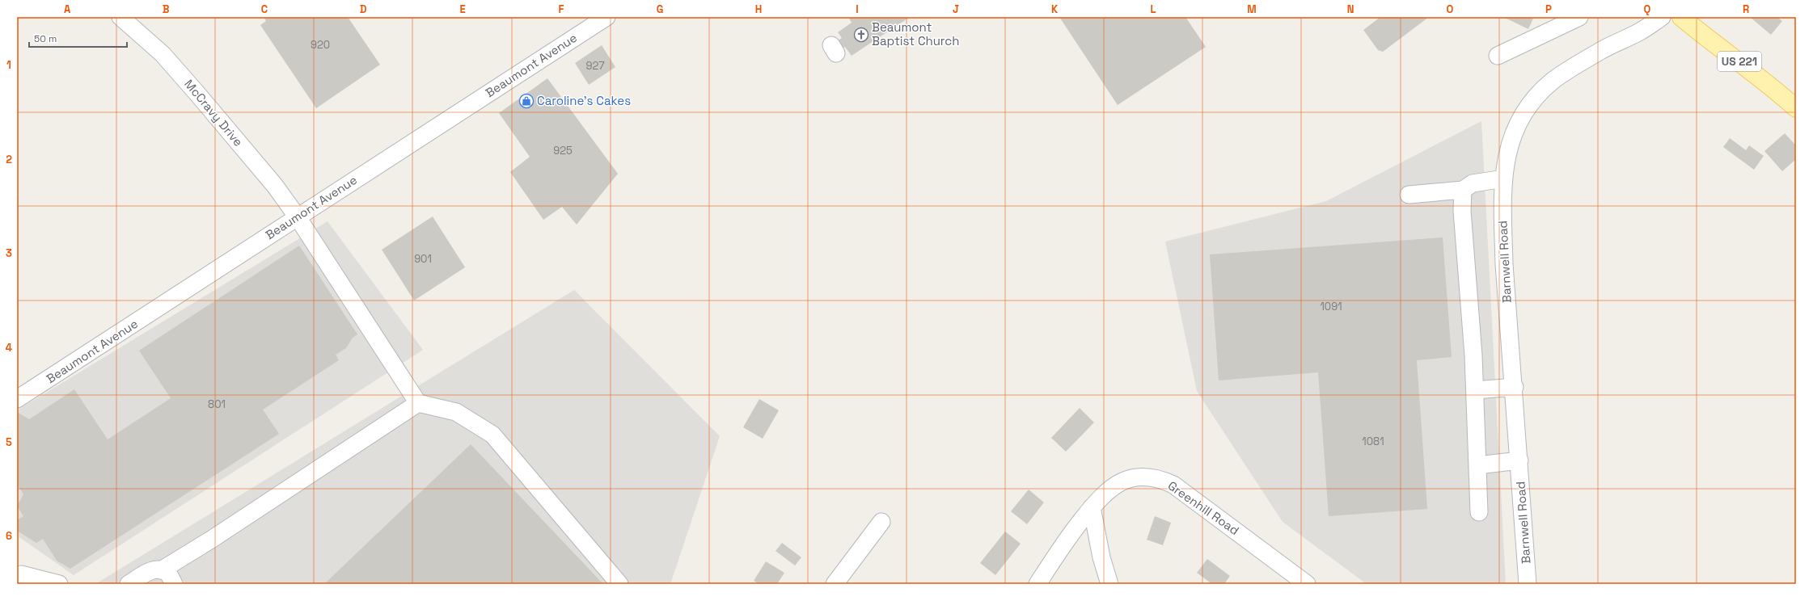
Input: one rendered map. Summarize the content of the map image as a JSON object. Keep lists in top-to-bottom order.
{
  "streets": {
    "main road": ["US 221"],
    "street": [
      "Beaumont Avenue",
      "McCravy Drive",
      "Barnwell Road",
      "Greenhill Road"
    ]
  },
  "crossings": [
    ["Beaumont Avenue", "McCravy Drive"]
  ],
  "places": {
    "church": ["Beaumont Baptist Church"],
    "shop": ["Caroline's Cakes"]
  },
  "house_numbers": [
    "920",
    "927",
    "925",
    "901",
    "1091",
    "801",
    "1081"
  ],
  "scale_bar": "50 m",
  "grid": {
    "columns": [
      "A",
      "B",
      "C",
      "D",
      "E",
      "F",
      "G",
      "H",
      "I",
      "J",
      "K",
      "L",
      "M",
      "N",
      "O",
      "P",
      "Q",
      "R"
    ],
    "rows": [
      "1",
      "2",
      "3",
      "4",
      "5",
      "6"
    ]
  }
}
